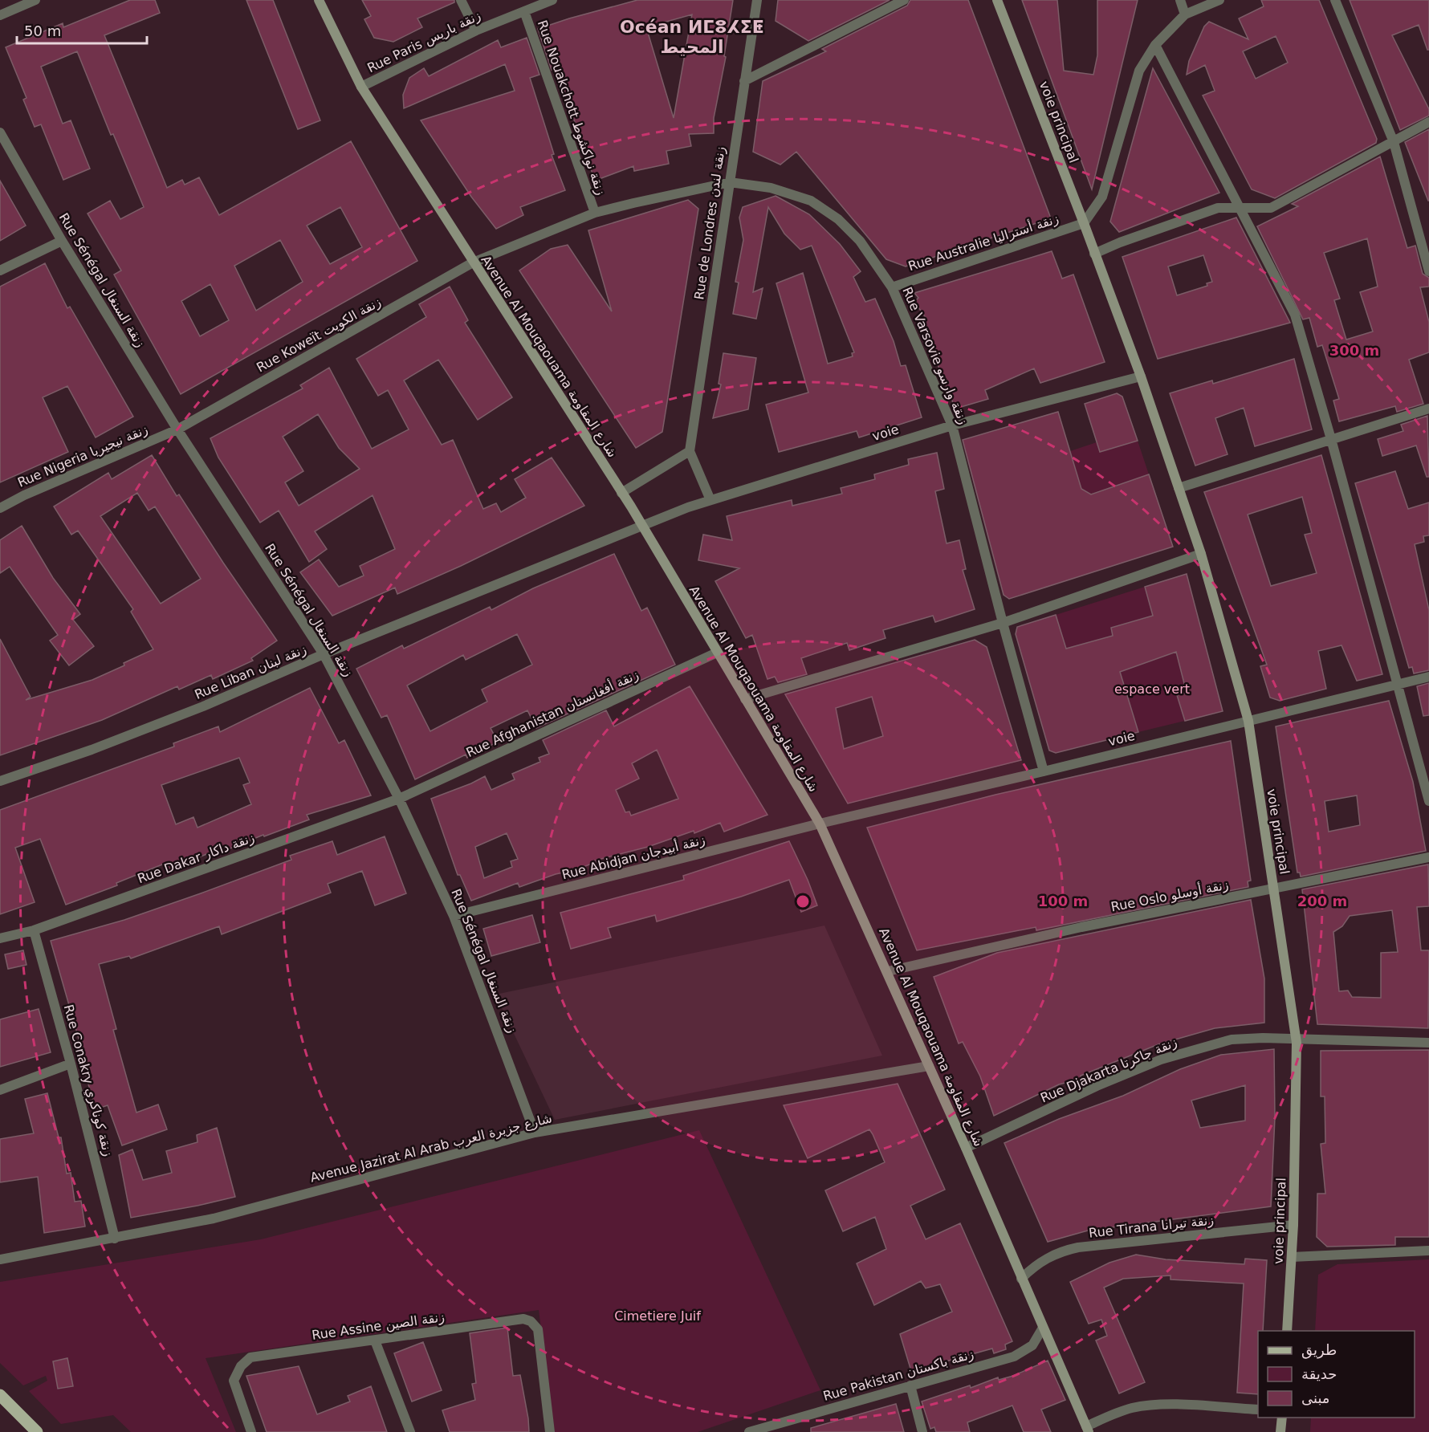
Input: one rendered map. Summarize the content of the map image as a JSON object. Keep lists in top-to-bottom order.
{
  "streets": {
    "street": [
      "Rue Paris زنقة باريس",
      "Rue Nouakchott زنقة نواكشوط",
      "voie principal",
      "Rue de Londres زنقة لندن",
      "Rue Australie زنقة أستراليا",
      "Rue Sénégal زنقة السنغال",
      "Rue Koweït زنقة الكويت",
      "Rue Varsovie زنقة وارسو",
      "Avenue Al Mouqaouama شارع المقاومة",
      "voie",
      "Rue Nigeria زنقة نيجيريا",
      "Rue Liban زنقة لبنان",
      "Rue Afghanistan زنقة أفغانستان",
      "Rue Abidjan زنقة أبيدجان",
      "Rue Dakar زنقة داكار",
      "Rue Oslo زنقة أوسلو",
      "Rue Djakarta زنقة جاكرتا",
      "Rue Conakry زنقة كوناكري",
      "Avenue Jazirat Al Arab شارع جزيرة العرب",
      "Rue Tirana زنقة تيرانا",
      "Rue Assine زنقة الصين",
      "Rue Pakistan زنقة باكستان"
    ]
  },
  "crossings": [
    ["Rue Paris زنقة باريس", "Rue Nouakchott زنقة نواكشوط"],
    ["Rue Paris زنقة باريس", "Avenue Al Mouqaouama شارع المقاومة"],
    ["Rue Nouakchott زنقة نواكشوط", "Rue Koweït زنقة الكويت"],
    ["voie principal", "Rue Australie زنقة أستراليا"],
    ["voie principal", "voie"],
    ["voie principal", "Rue Oslo زنقة أوسلو"],
    ["voie principal", "Rue Djakarta زنقة جاكرتا"],
    ["voie principal", "Rue Tirana زنقة تيرانا"],
    ["Rue de Londres زنقة لندن", "Rue Koweït زنقة الكويت"],
    ["Rue de Londres زنقة لندن", "Rue Varsovie زنقة وارسو"],
    ["Rue Australie زنقة أستراليا", "Rue Varsovie زنقة وارسو"],
    ["Rue Sénégal زنقة السنغال", "Rue Koweït زنقة الكويت"],
    ["Rue Sénégal زنقة السنغال", "Rue Nigeria زنقة نيجيريا"],
    ["Rue Sénégal زنقة السنغال", "Rue Liban زنقة لبنان"],
    ["Rue Sénégal زنقة السنغال", "Rue Afghanistan زنقة أفغانستان"],
    ["Rue Sénégal زنقة السنغال", "Rue Abidjan زنقة أبيدجان"],
    ["Rue Sénégal زنقة السنغال", "Rue Dakar زنقة داكار"],
    ["Rue Sénégal زنقة السنغال", "Avenue Jazirat Al Arab شارع جزيرة العرب"],
    ["Rue Koweït زنقة الكويت", "Rue Varsovie زنقة وارسو"],
    ["Rue Koweït زنقة الكويت", "Avenue Al Mouqaouama شارع المقاومة"],
    ["Rue Koweït زنقة الكويت", "Rue Nigeria زنقة نيجيريا"],
    ["Rue Varsovie زنقة وارسو", "voie"],
    ["Avenue Al Mouqaouama شارع المقاومة", "voie"],
    ["Avenue Al Mouqaouama شارع المقاومة", "Rue Liban زنقة لبنان"],
    ["Avenue Al Mouqaouama شارع المقاومة", "Rue Afghanistan زنقة أفغانستان"],
    ["Avenue Al Mouqaouama شارع المقاومة", "Rue Abidjan زنقة أبيدجان"],
    ["Avenue Al Mouqaouama شارع المقاومة", "Rue Oslo زنقة أوسلو"],
    ["Avenue Al Mouqaouama شارع المقاومة", "Rue Djakarta زنقة جاكرتا"],
    ["Avenue Al Mouqaouama شارع المقاومة", "Avenue Jazirat Al Arab شارع جزيرة العرب"],
    ["Avenue Al Mouqaouama شارع المقاومة", "Rue Tirana زنقة تيرانا"],
    ["Avenue Al Mouqaouama شارع المقاومة", "Rue Pakistan زنقة باكستان"],
    ["voie", "Rue Liban زنقة لبنان"],
    ["voie", "Rue Abidjan زنقة أبيدجان"],
    ["Rue Afghanistan زنقة أفغانستان", "Rue Dakar زنقة داكار"],
    ["Rue Dakar زنقة داكار", "Rue Conakry زنقة كوناكري"],
    ["Rue Conakry زنقة كوناكري", "Avenue Jazirat Al Arab شارع جزيرة العرب"]
  ],
  "districts": ["Océan ⵍⵎⵓⵃⵉⵟ المحيط"],
  "parks": ["espace vert", "Cimetiere Juif"],
  "legend": ["طريق", "حديقة", "مبنى"],
  "scale_bar": "50 m",
  "rings": ["300 m", "100 m", "200 m"]
}
